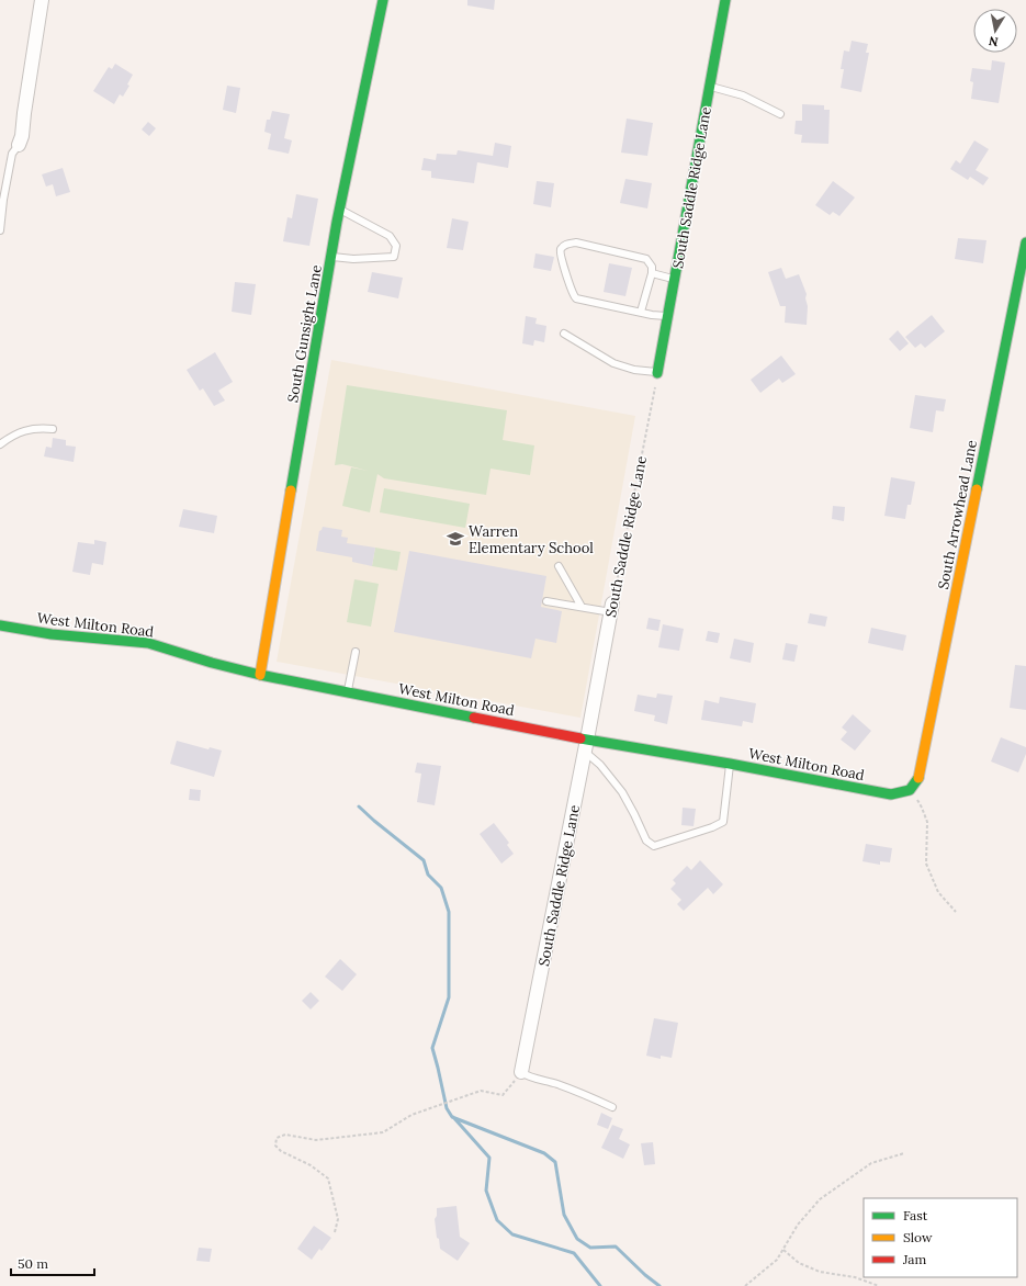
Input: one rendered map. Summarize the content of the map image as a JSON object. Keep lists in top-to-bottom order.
{
  "streets": {
    "street": [
      "South Saddle Ridge Lane",
      "South Gunsight Lane",
      "South Arrowhead Lane",
      "West Milton Road"
    ]
  },
  "crossings": [
    ["South Saddle Ridge Lane", "West Milton Road"],
    ["South Gunsight Lane", "West Milton Road"],
    ["South Arrowhead Lane", "West Milton Road"]
  ],
  "places": {
    "school or university": ["Warren Elementary School"]
  },
  "legend": ["Fast", "Slow", "Jam"],
  "scale_bar": "50 m",
  "north": "bottom"
}
